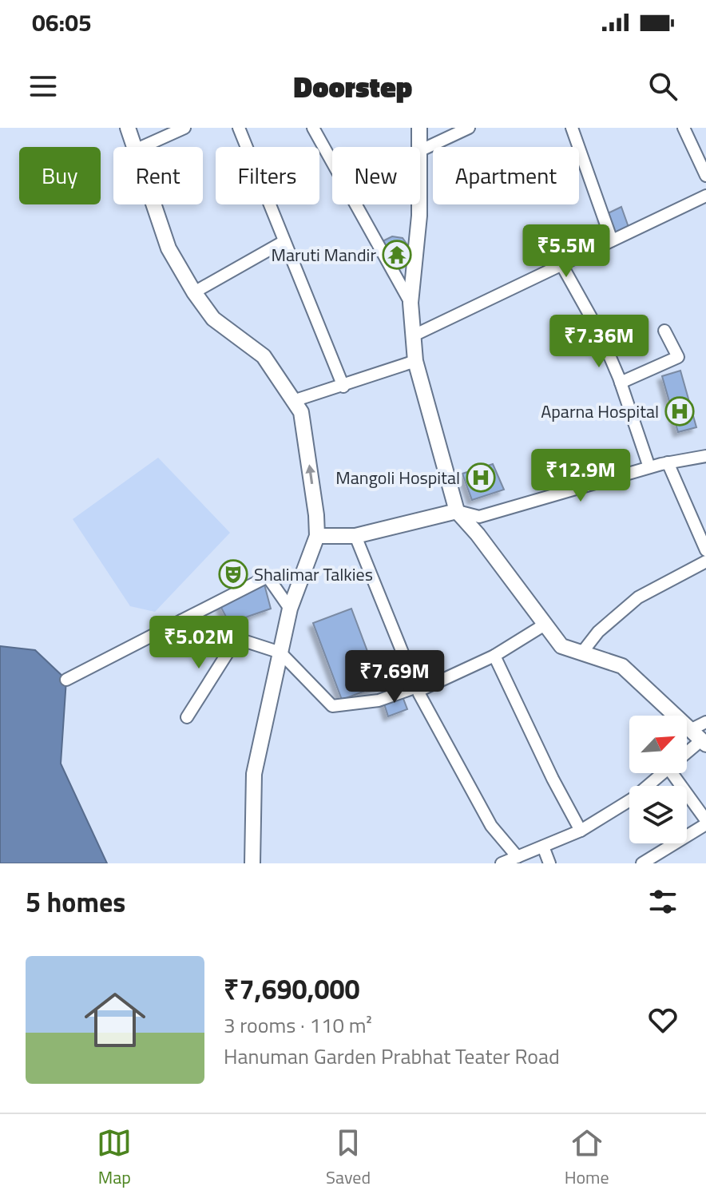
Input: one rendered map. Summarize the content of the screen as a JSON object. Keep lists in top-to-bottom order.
{
  "places": {
    "temple": ["Maruti Mandir"],
    "hospital": ["Aparna Hospital", "Mangoli Hospital"],
    "theatre": ["Shalimar Talkies"]
  },
  "north": "top right",
  "page": {
    "status": "06:05",
    "header": "Doorstep",
    "chip": [
      "Buy",
      "Rent",
      "Filters",
      "New",
      "Apartment"
    ],
    "price": [
      "₹5.5M",
      "₹7.36M",
      "₹12.9M",
      "₹5.02M",
      "₹7.69M"
    ],
    "heading": "5 homes",
    "list": [
      {
        "name": "₹7,690,000",
        "note": "3 rooms · 110 m² · Hanuman Garden Prabhat Teater Road"
      }
    ],
    "tabs": ["Map", "Saved", "Home"]
  }
}
